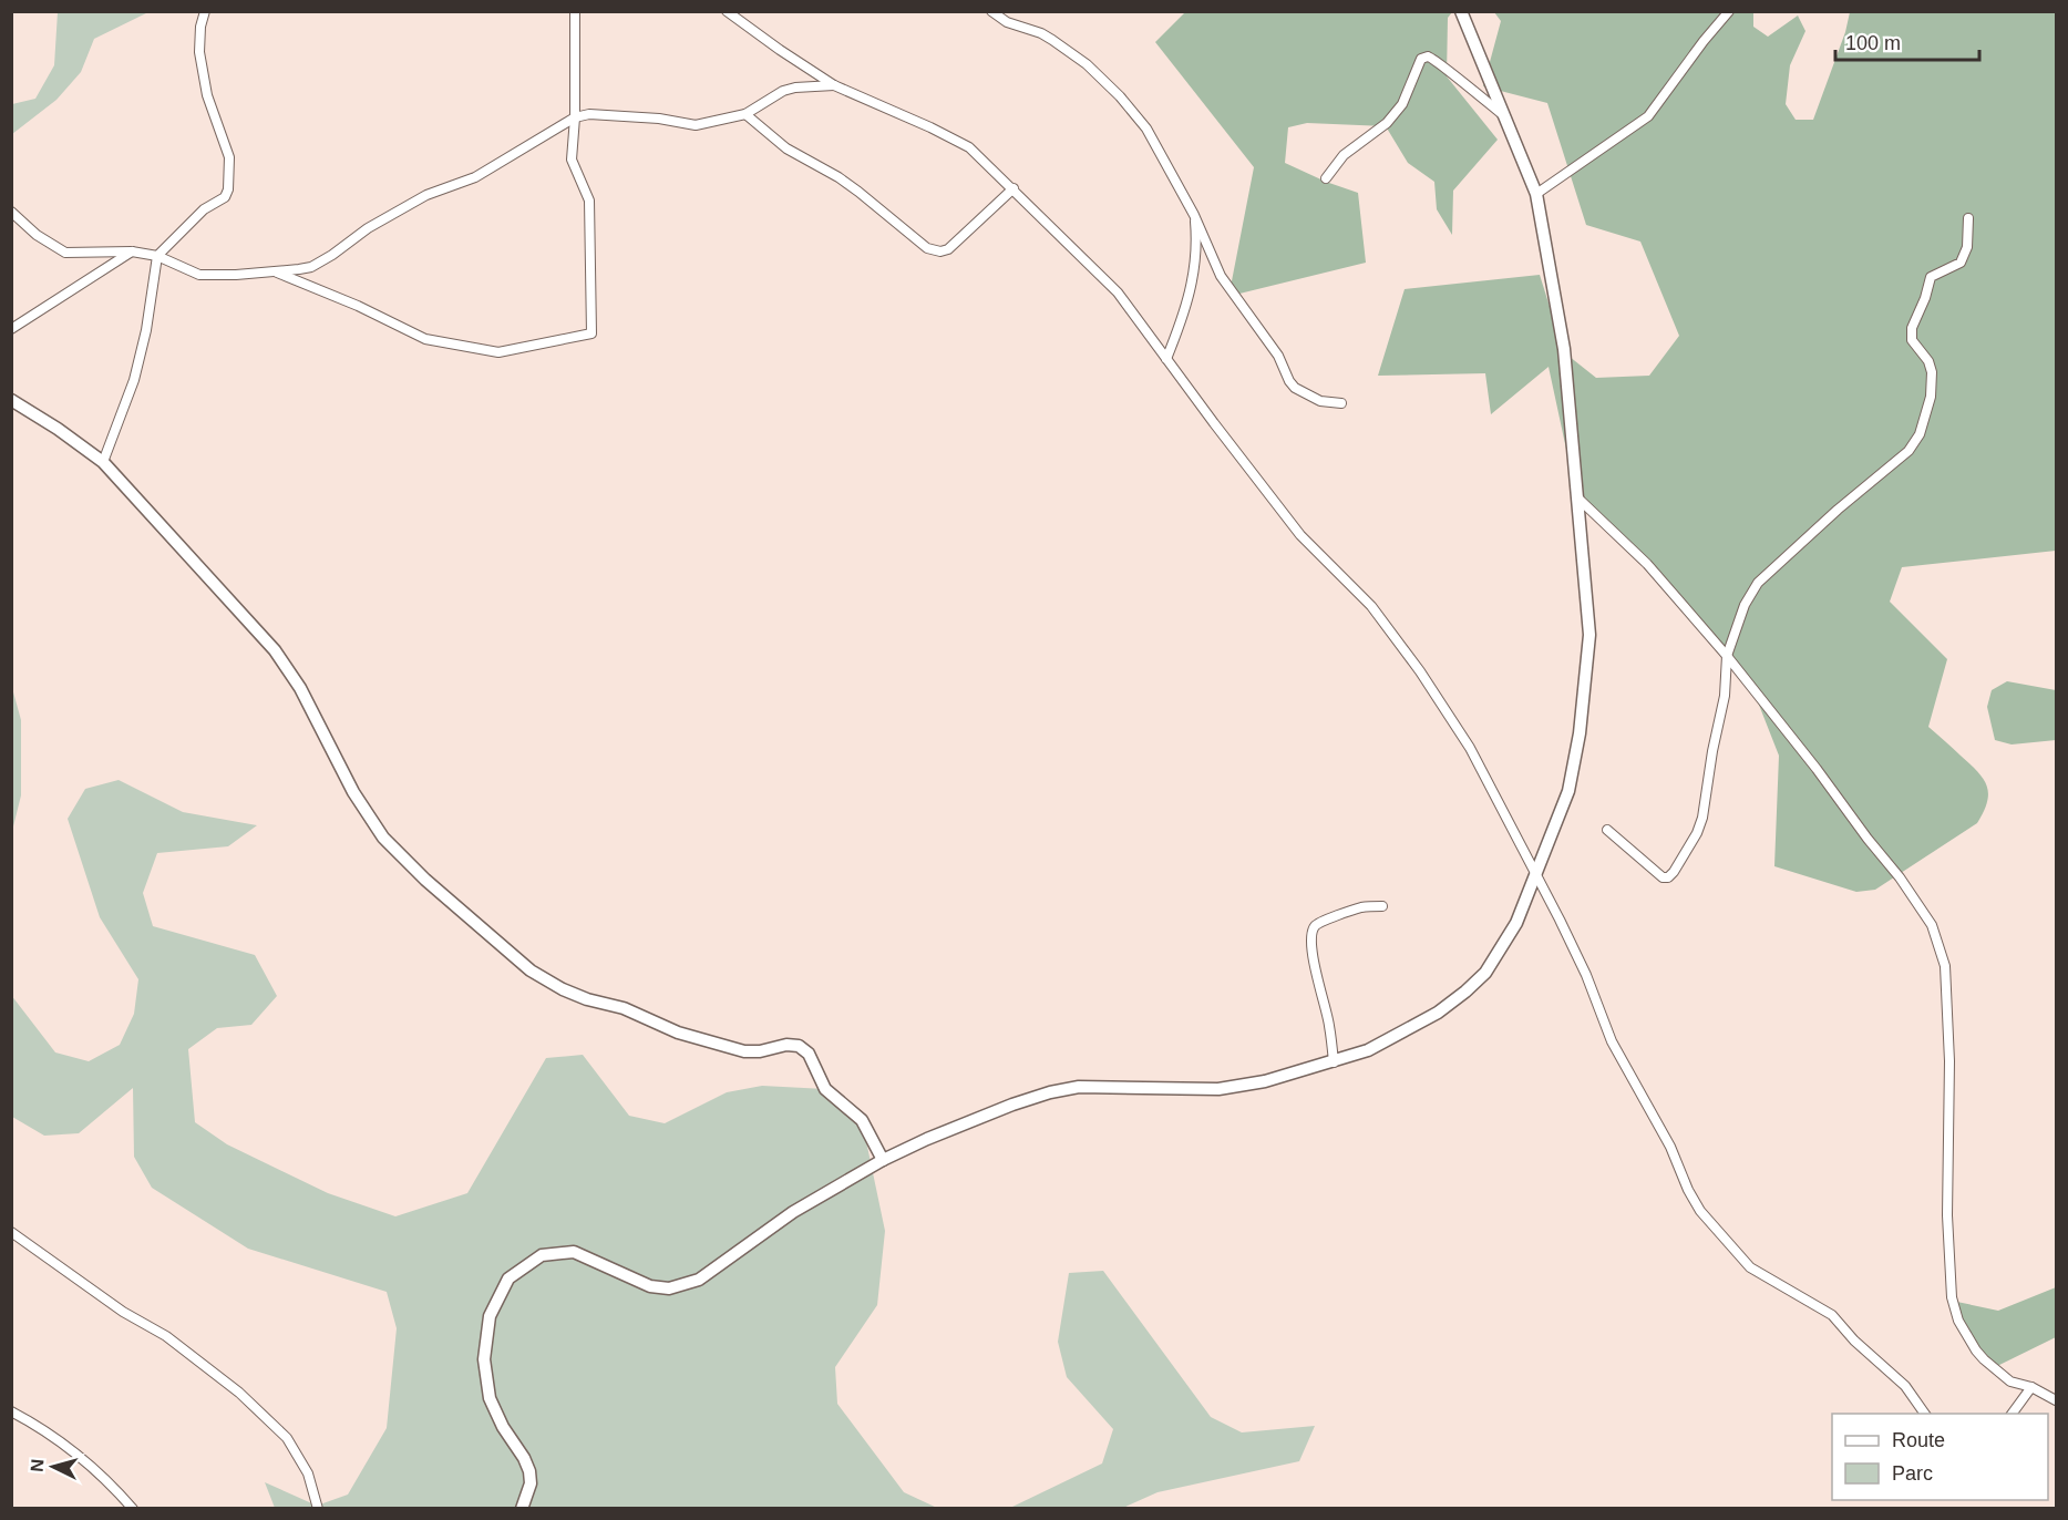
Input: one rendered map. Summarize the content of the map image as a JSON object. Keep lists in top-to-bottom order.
{
  "legend": ["Route", "Parc"],
  "scale_bar": "100 m",
  "north": "left"
}
